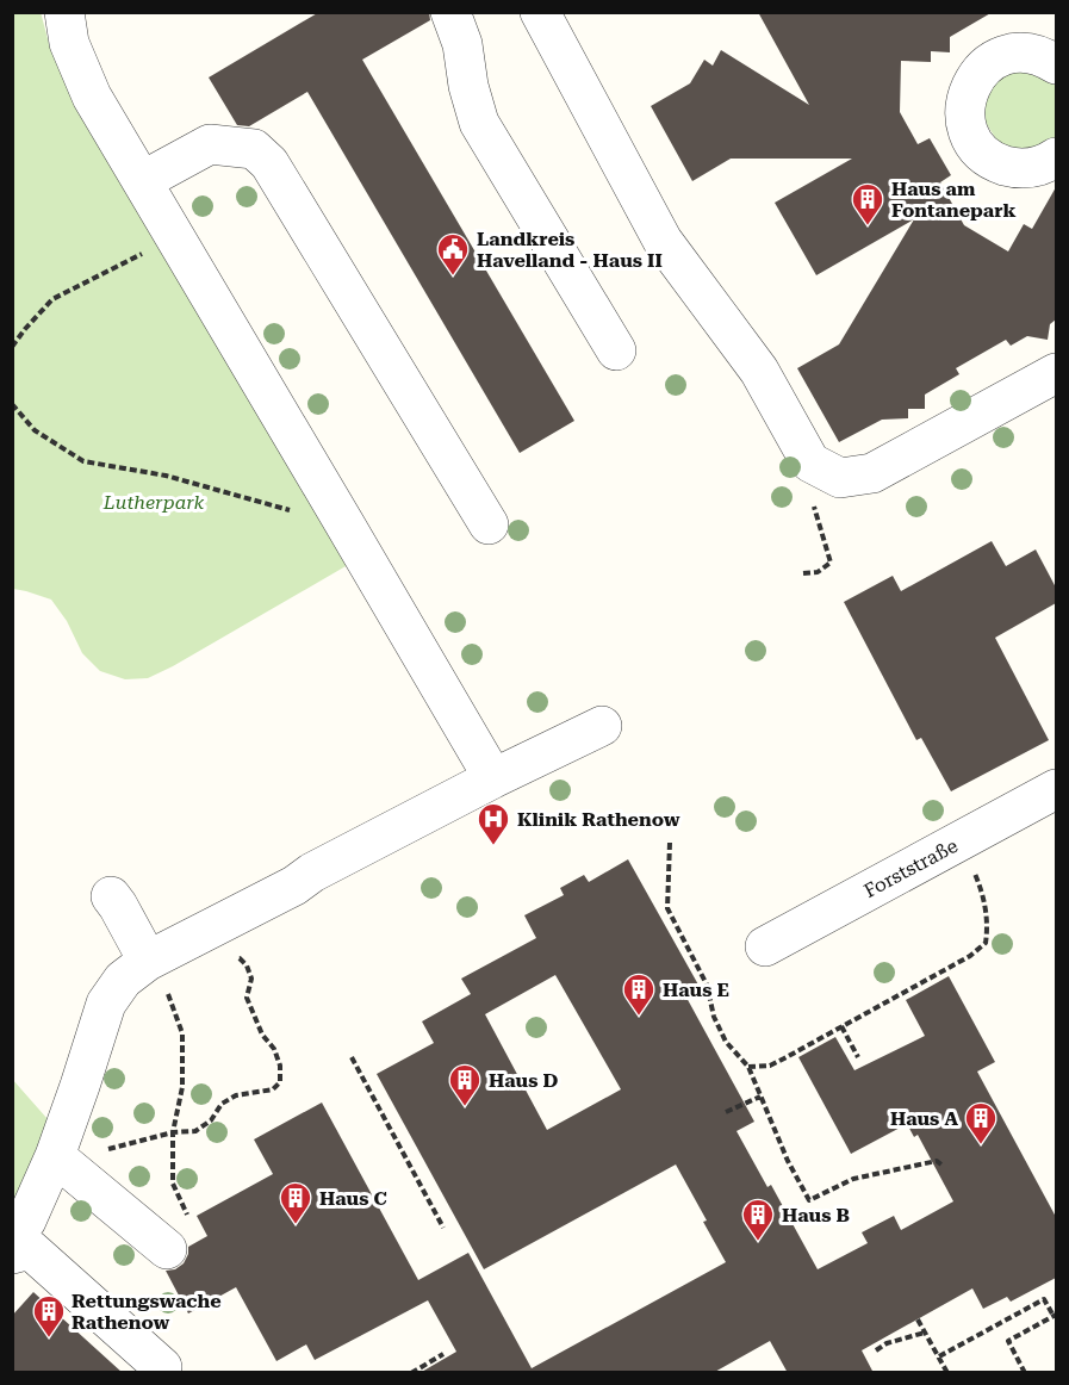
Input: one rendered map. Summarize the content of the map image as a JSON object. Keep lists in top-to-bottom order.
{
  "streets": {
    "street": ["Forststraße"]
  },
  "parks": ["Lutherpark"],
  "places": {
    "building": [
      "Haus am Fontanepark",
      "Haus E",
      "Haus D",
      "Haus A",
      "Haus C",
      "Haus B",
      "Rettungswache Rathenow"
    ],
    "public building": ["Landkreis Havelland - Haus II"],
    "hospital": ["Klinik Rathenow"]
  }
}
